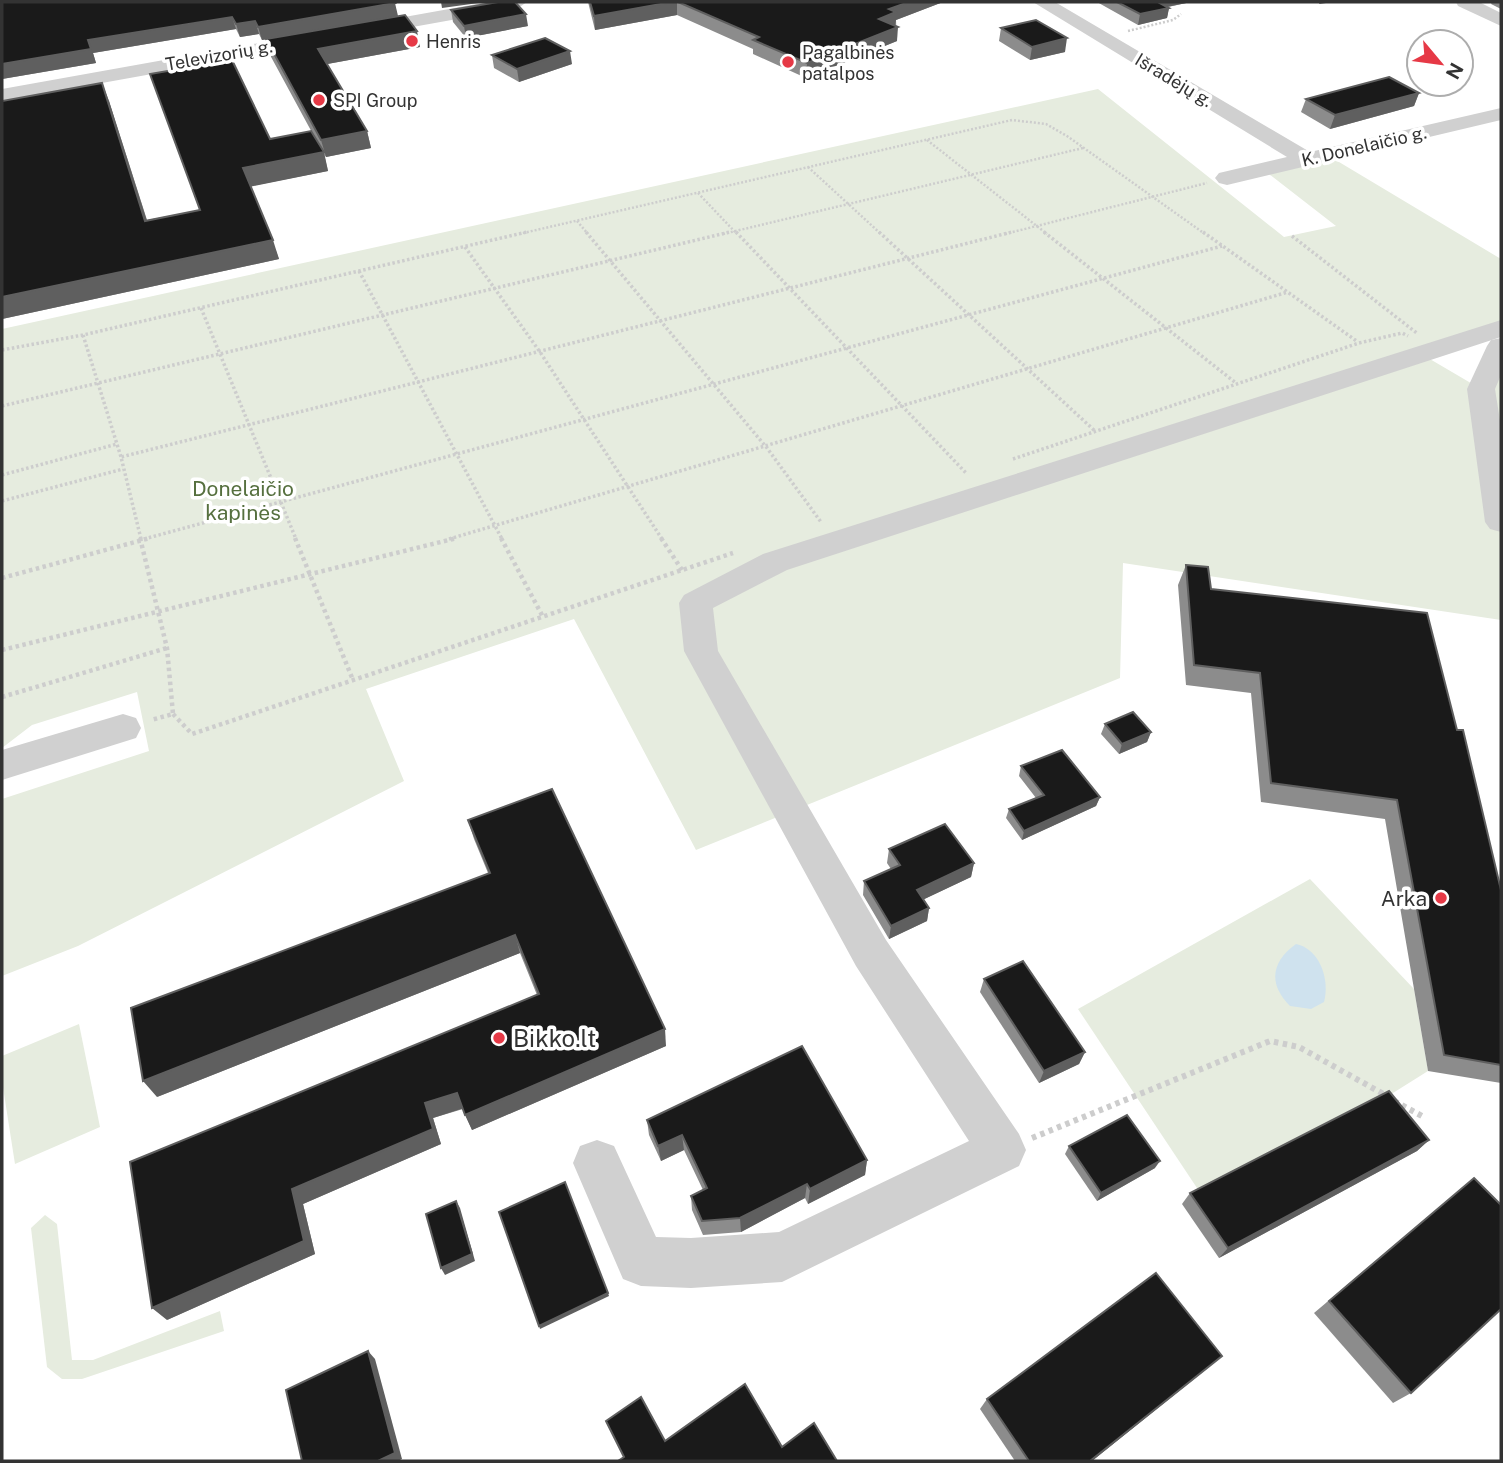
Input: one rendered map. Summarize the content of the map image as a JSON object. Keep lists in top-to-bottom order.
{
  "streets": {
    "street": ["Televizorių g.", "Išradėjų g.", "K. Donelaičio g."]
  },
  "crossings": [
    ["Išradėjų g.", "K. Donelaičio g."]
  ],
  "parks": ["Donelaičio kapinės"],
  "places": [
    "Henris",
    "Pagalbinės patalpos",
    "SPI Group",
    "Arka",
    "Bikko.lt"
  ],
  "north": "bottom right"
}
